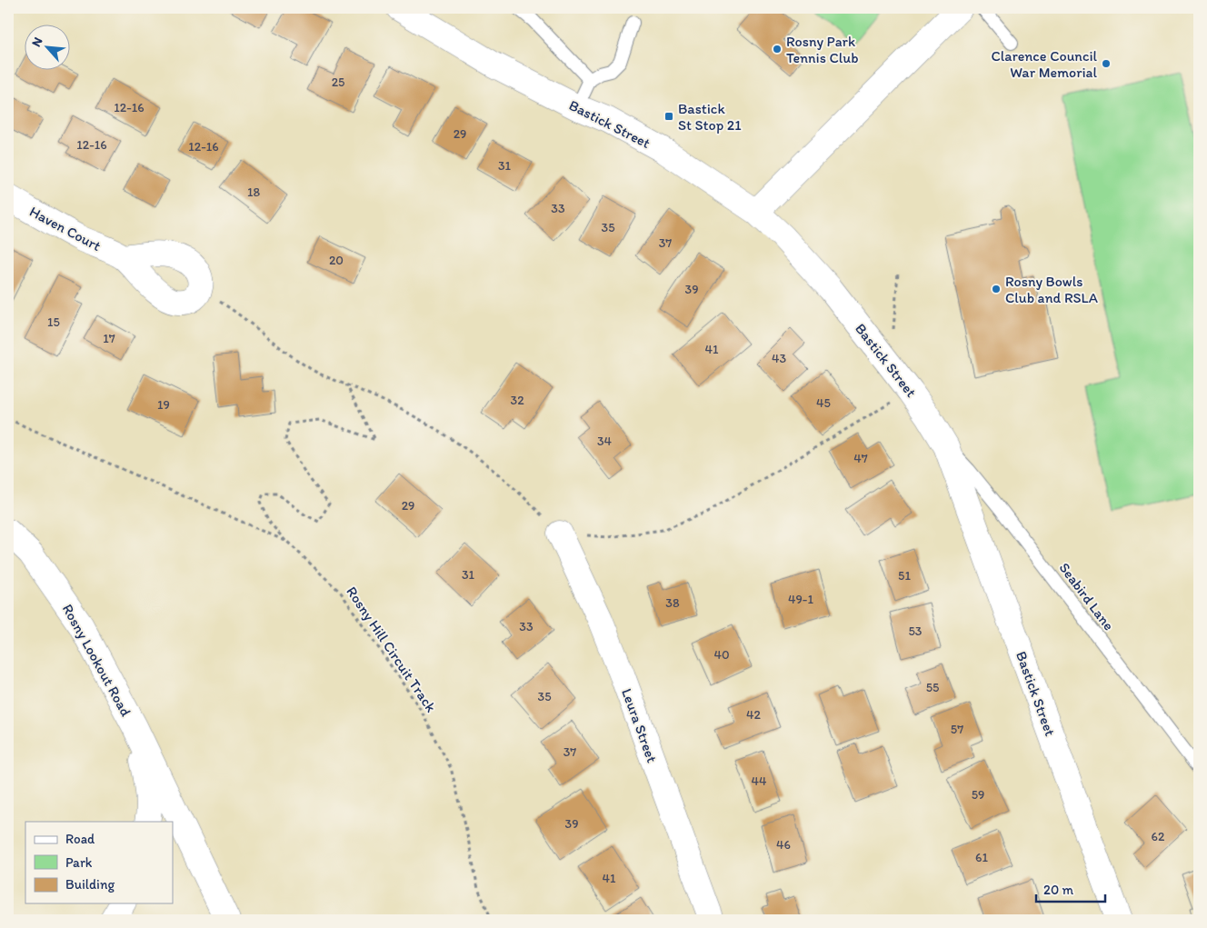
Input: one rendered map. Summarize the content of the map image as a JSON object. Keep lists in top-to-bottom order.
{
  "streets": {
    "street": [
      "Bastick Street",
      "Haven Court",
      "Rosny Lookout Road",
      "Leura Street"
    ],
    "lane": ["Seabird Lane"],
    "path": ["Rosny Hill Circuit Track"]
  },
  "crossings": [
    ["Bastick Street", "Seabird Lane"]
  ],
  "places": {
    "other": ["Rosny Park Tennis Club", "Clarence Council War Memorial", "Rosny Bowls Club and RSLA"],
    "transit": ["Bastick St Stop 21"]
  },
  "house_numbers": [
    "25",
    "12-16",
    "29",
    "12-16",
    "12-16",
    "31",
    "18",
    "33",
    "35",
    "37",
    "20",
    "39",
    "15",
    "17",
    "41",
    "43",
    "32",
    "45",
    "19",
    "34",
    "47",
    "29",
    "31",
    "51",
    "49-1",
    "38",
    "33",
    "53",
    "40",
    "55",
    "35",
    "42",
    "57",
    "37",
    "44",
    "59",
    "39",
    "62",
    "46",
    "61",
    "41"
  ],
  "legend": ["Road", "Park", "Building"],
  "scale_bar": "20 m",
  "north": "top left"
}
